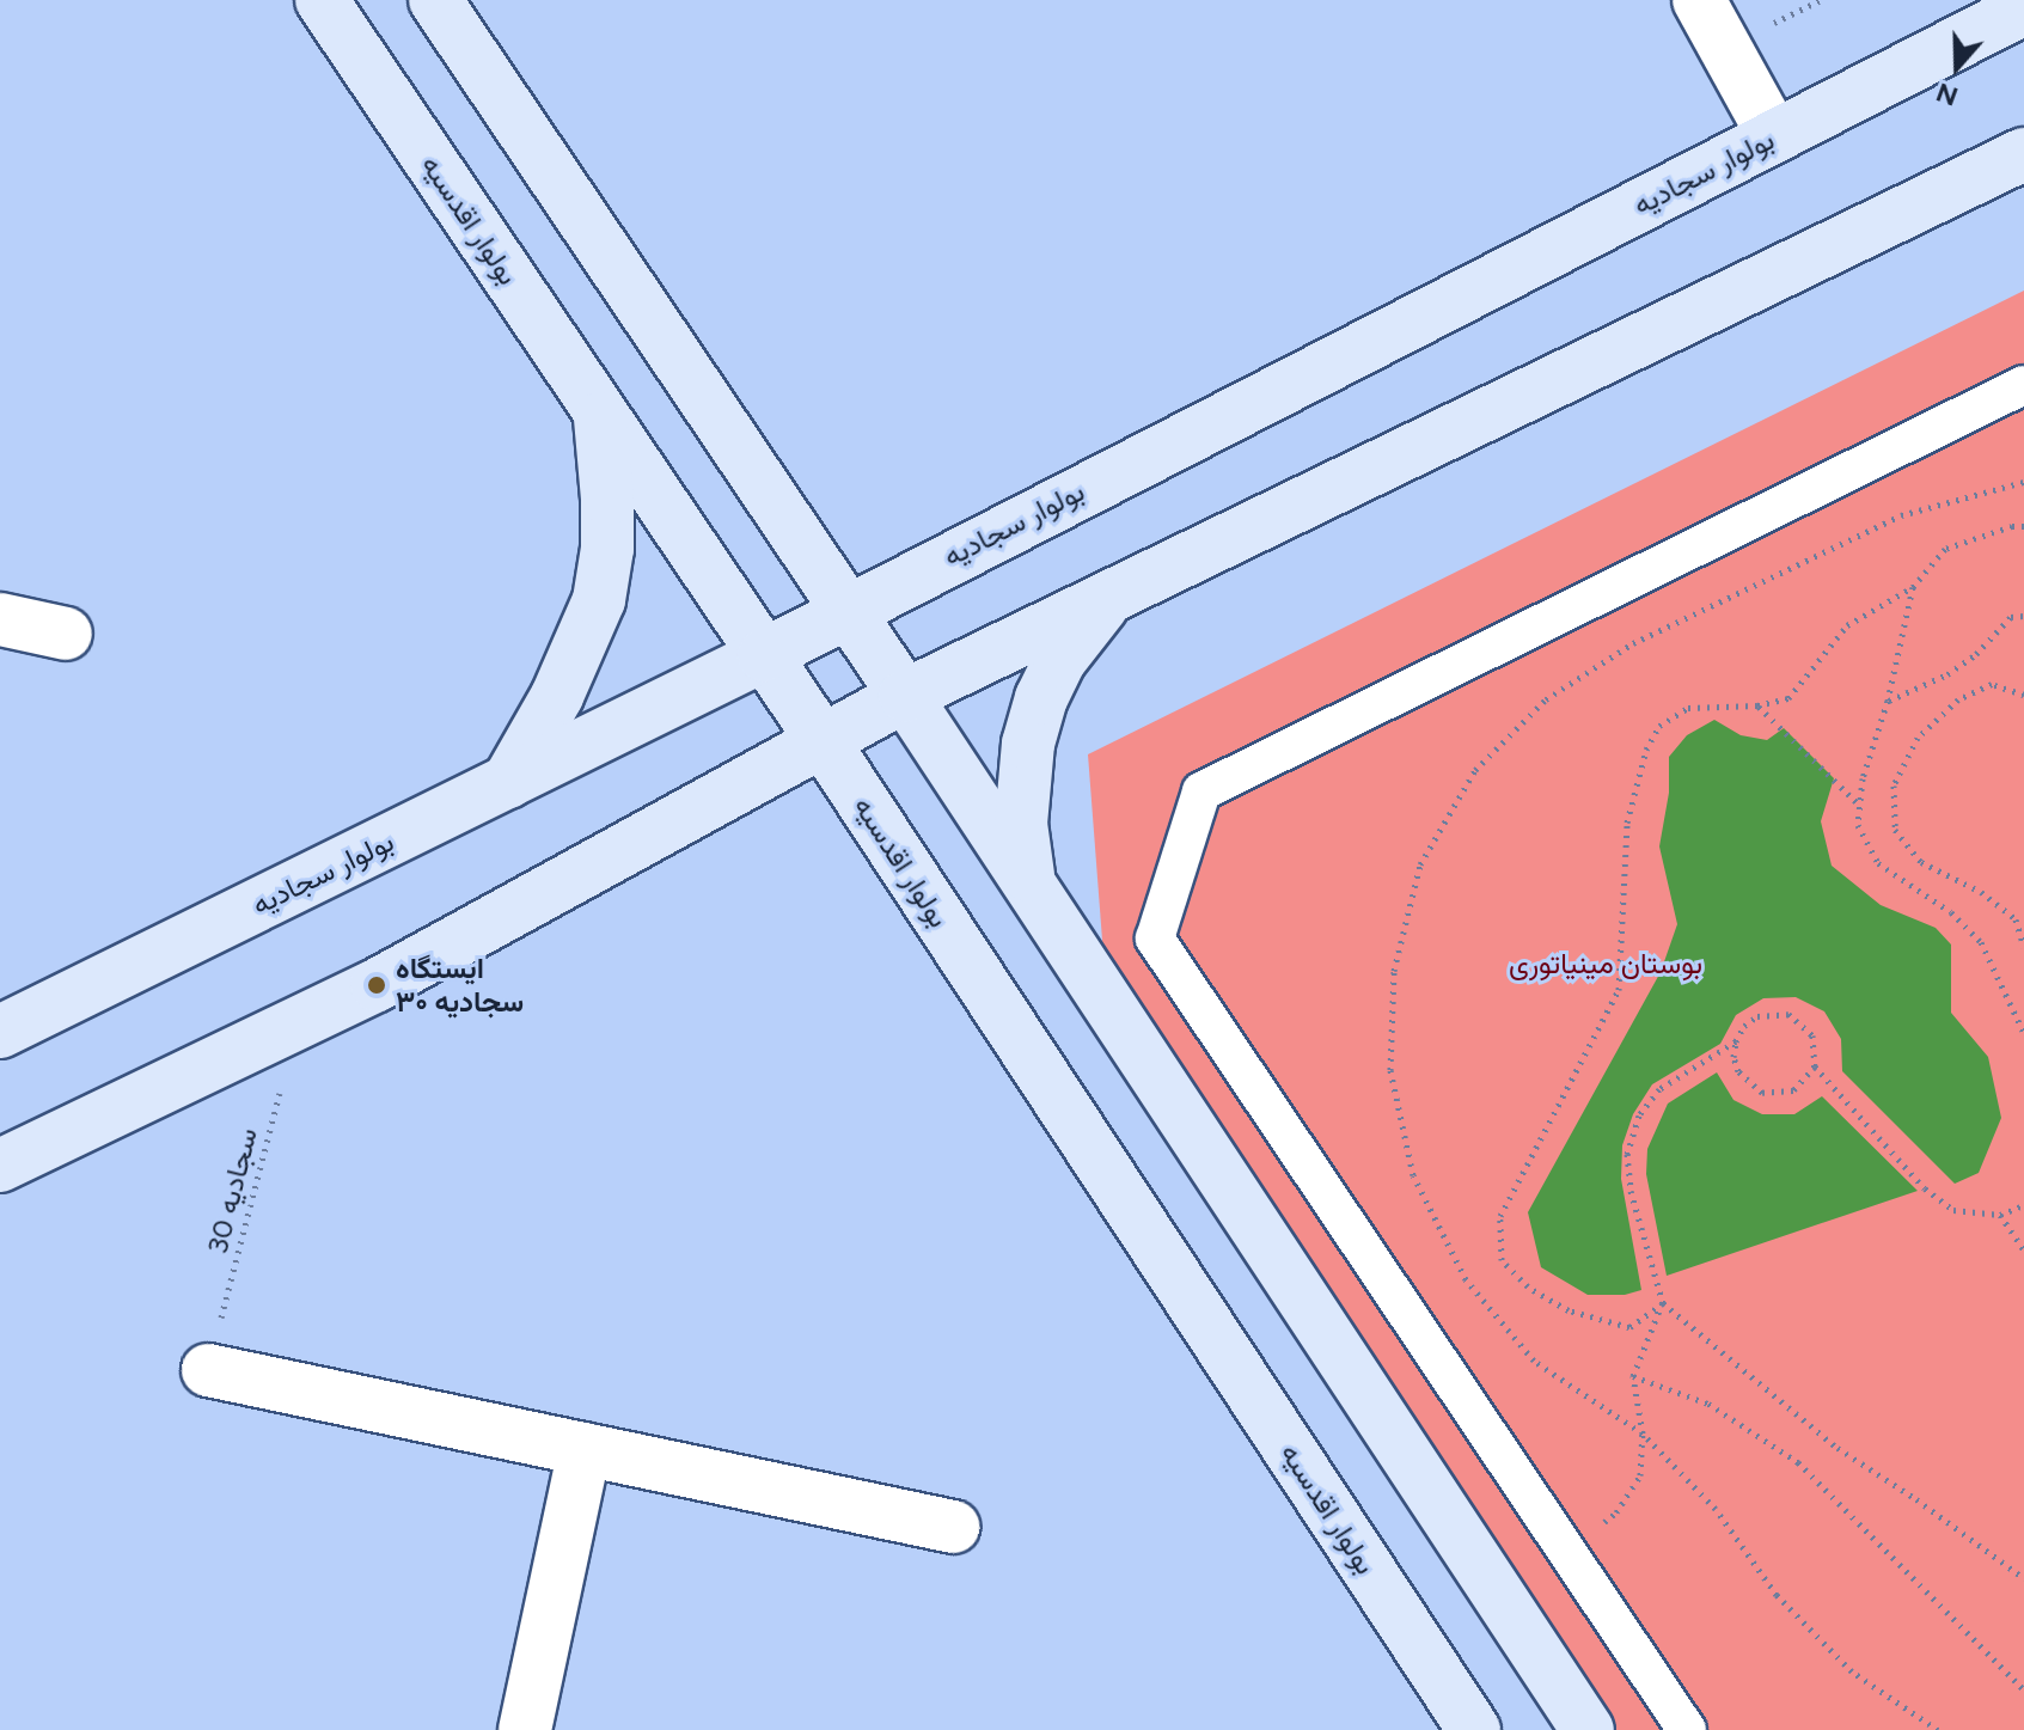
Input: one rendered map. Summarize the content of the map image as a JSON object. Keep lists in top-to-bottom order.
{
  "streets": {
    "main road": ["بولوار سجادیه", "بولوار اقدسیه"],
    "path": ["سجادیه 30"]
  },
  "crossings": [
    ["بولوار سجادیه", "بولوار اقدسیه"]
  ],
  "parks": ["بوستان مینیاتوری"],
  "places": ["ایستگاه سجادیه ۳۰"],
  "north": "bottom"
}
